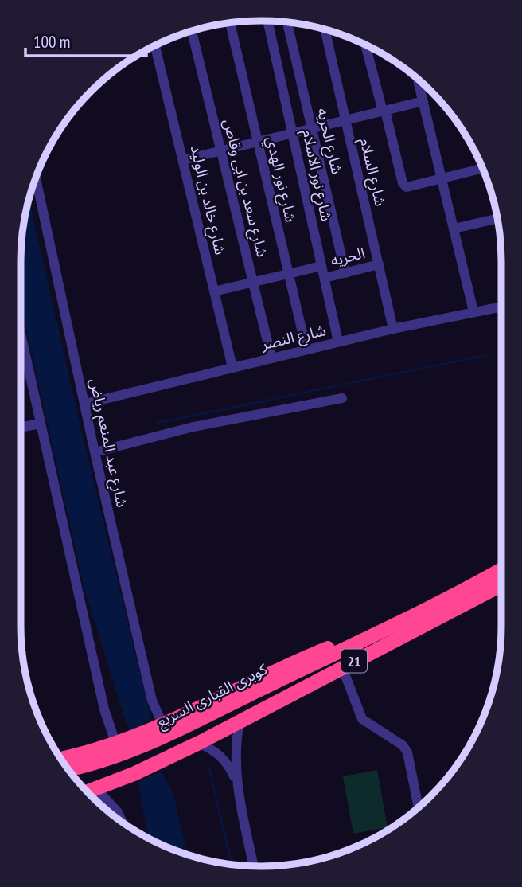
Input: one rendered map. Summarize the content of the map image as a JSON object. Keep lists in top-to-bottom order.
{
  "streets": {
    "highway": ["21", "كوبرى القبارى السريع"],
    "street": [
      "شارع الحريه",
      "شارع السلام",
      "شارع نور الاسلام",
      "شارع نور الهدي",
      "شارع سعد بن ابى وقاص",
      "شارع خالد بن الوليد",
      "الحريه",
      "شارع النصر",
      "شارع عبد المنعم رياض"
    ]
  },
  "crossings": [
    ["شارع الحريه", "الحريه"],
    ["شارع السلام", "الحريه"],
    ["شارع السلام", "شارع النصر"],
    ["شارع نور الاسلام", "الحريه"],
    ["شارع نور الاسلام", "شارع النصر"],
    ["شارع نور الهدي", "شارع النصر"],
    ["شارع سعد بن ابى وقاص", "شارع النصر"],
    ["شارع خالد بن الوليد", "شارع النصر"],
    ["شارع النصر", "شارع عبد المنعم رياض"],
    ["21", "كوبرى القبارى السريع"]
  ],
  "scale_bar": "100 m"
}
